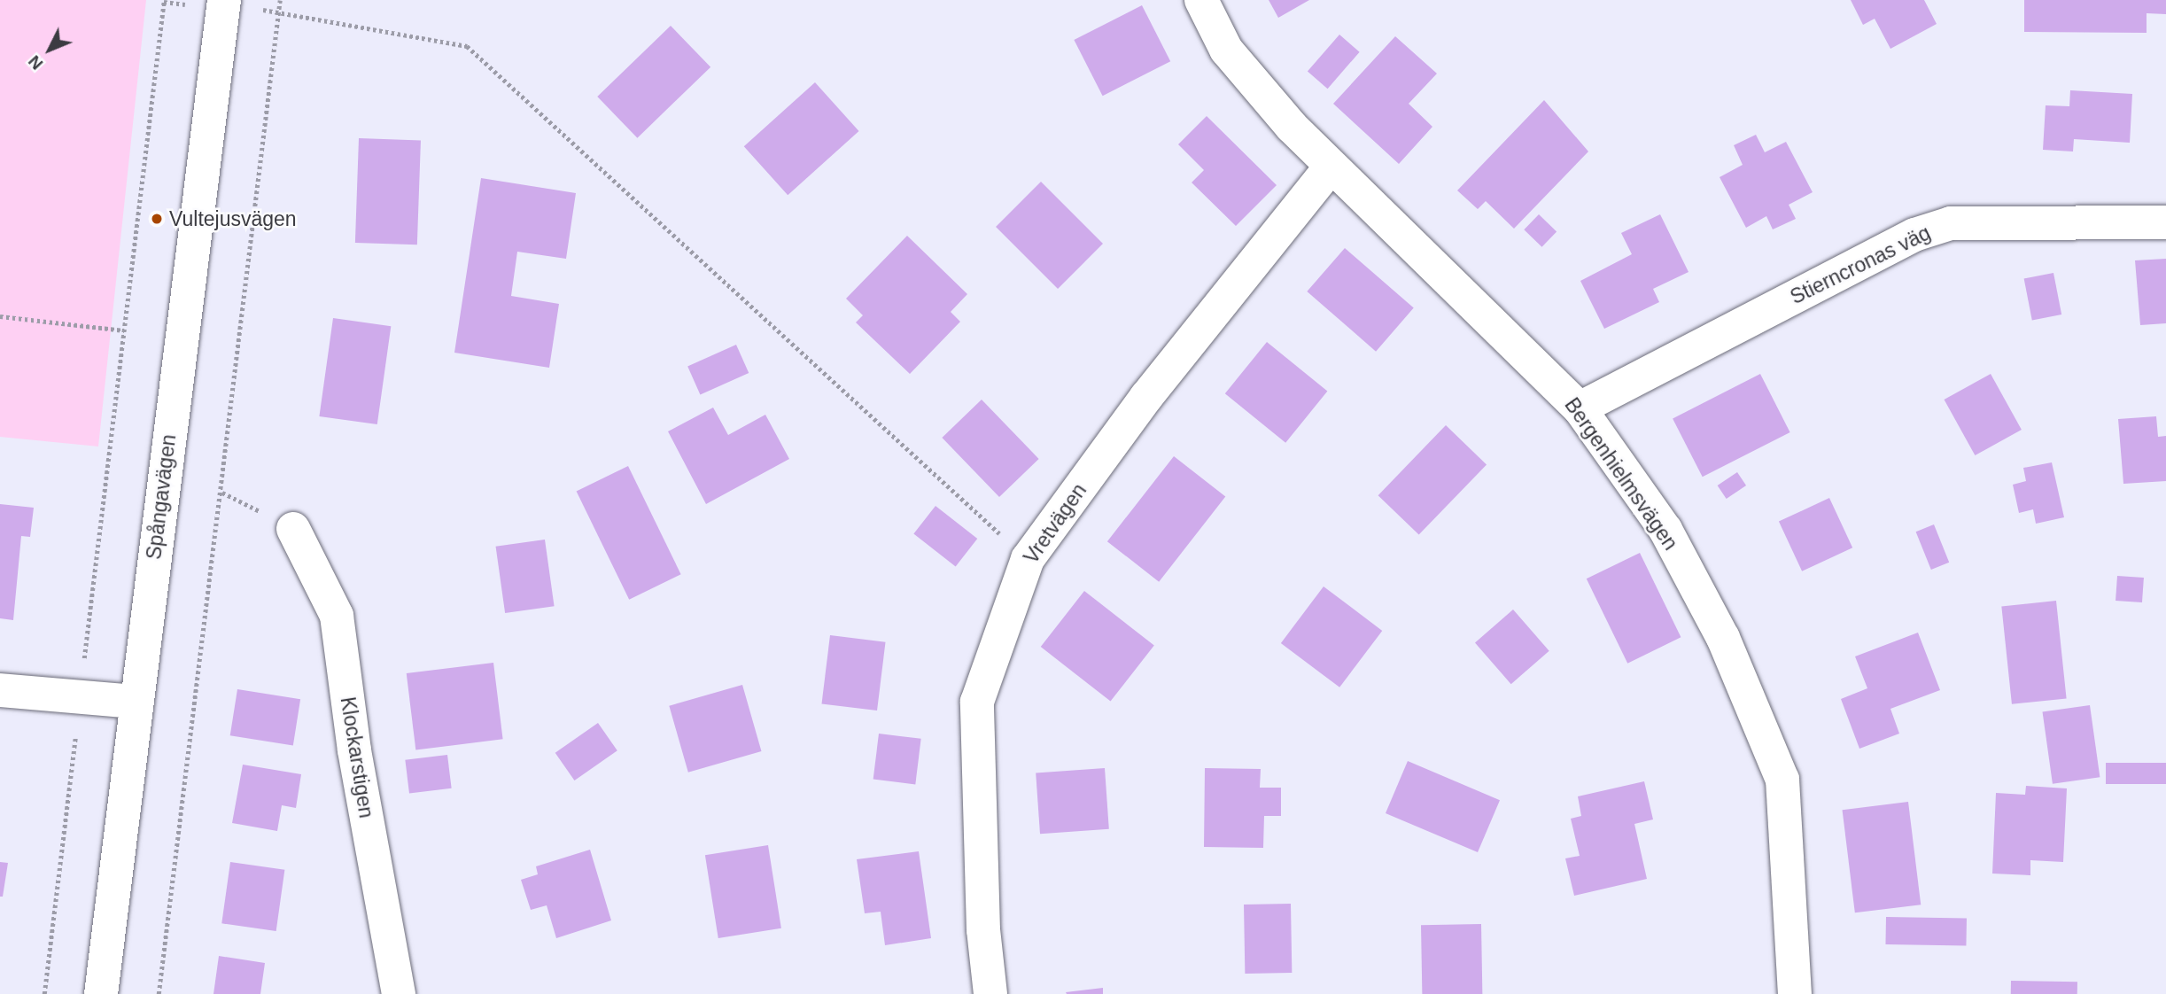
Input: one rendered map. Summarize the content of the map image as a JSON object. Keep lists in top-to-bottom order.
{
  "streets": {
    "street": [
      "Stierncronas väg",
      "Bergenhielmsvägen",
      "Spångavägen",
      "Vretvägen",
      "Klockarstigen"
    ]
  },
  "crossings": [
    ["Stierncronas väg", "Bergenhielmsvägen"],
    ["Bergenhielmsvägen", "Vretvägen"]
  ],
  "places": ["Vultejusvägen"],
  "north": "bottom left"
}
